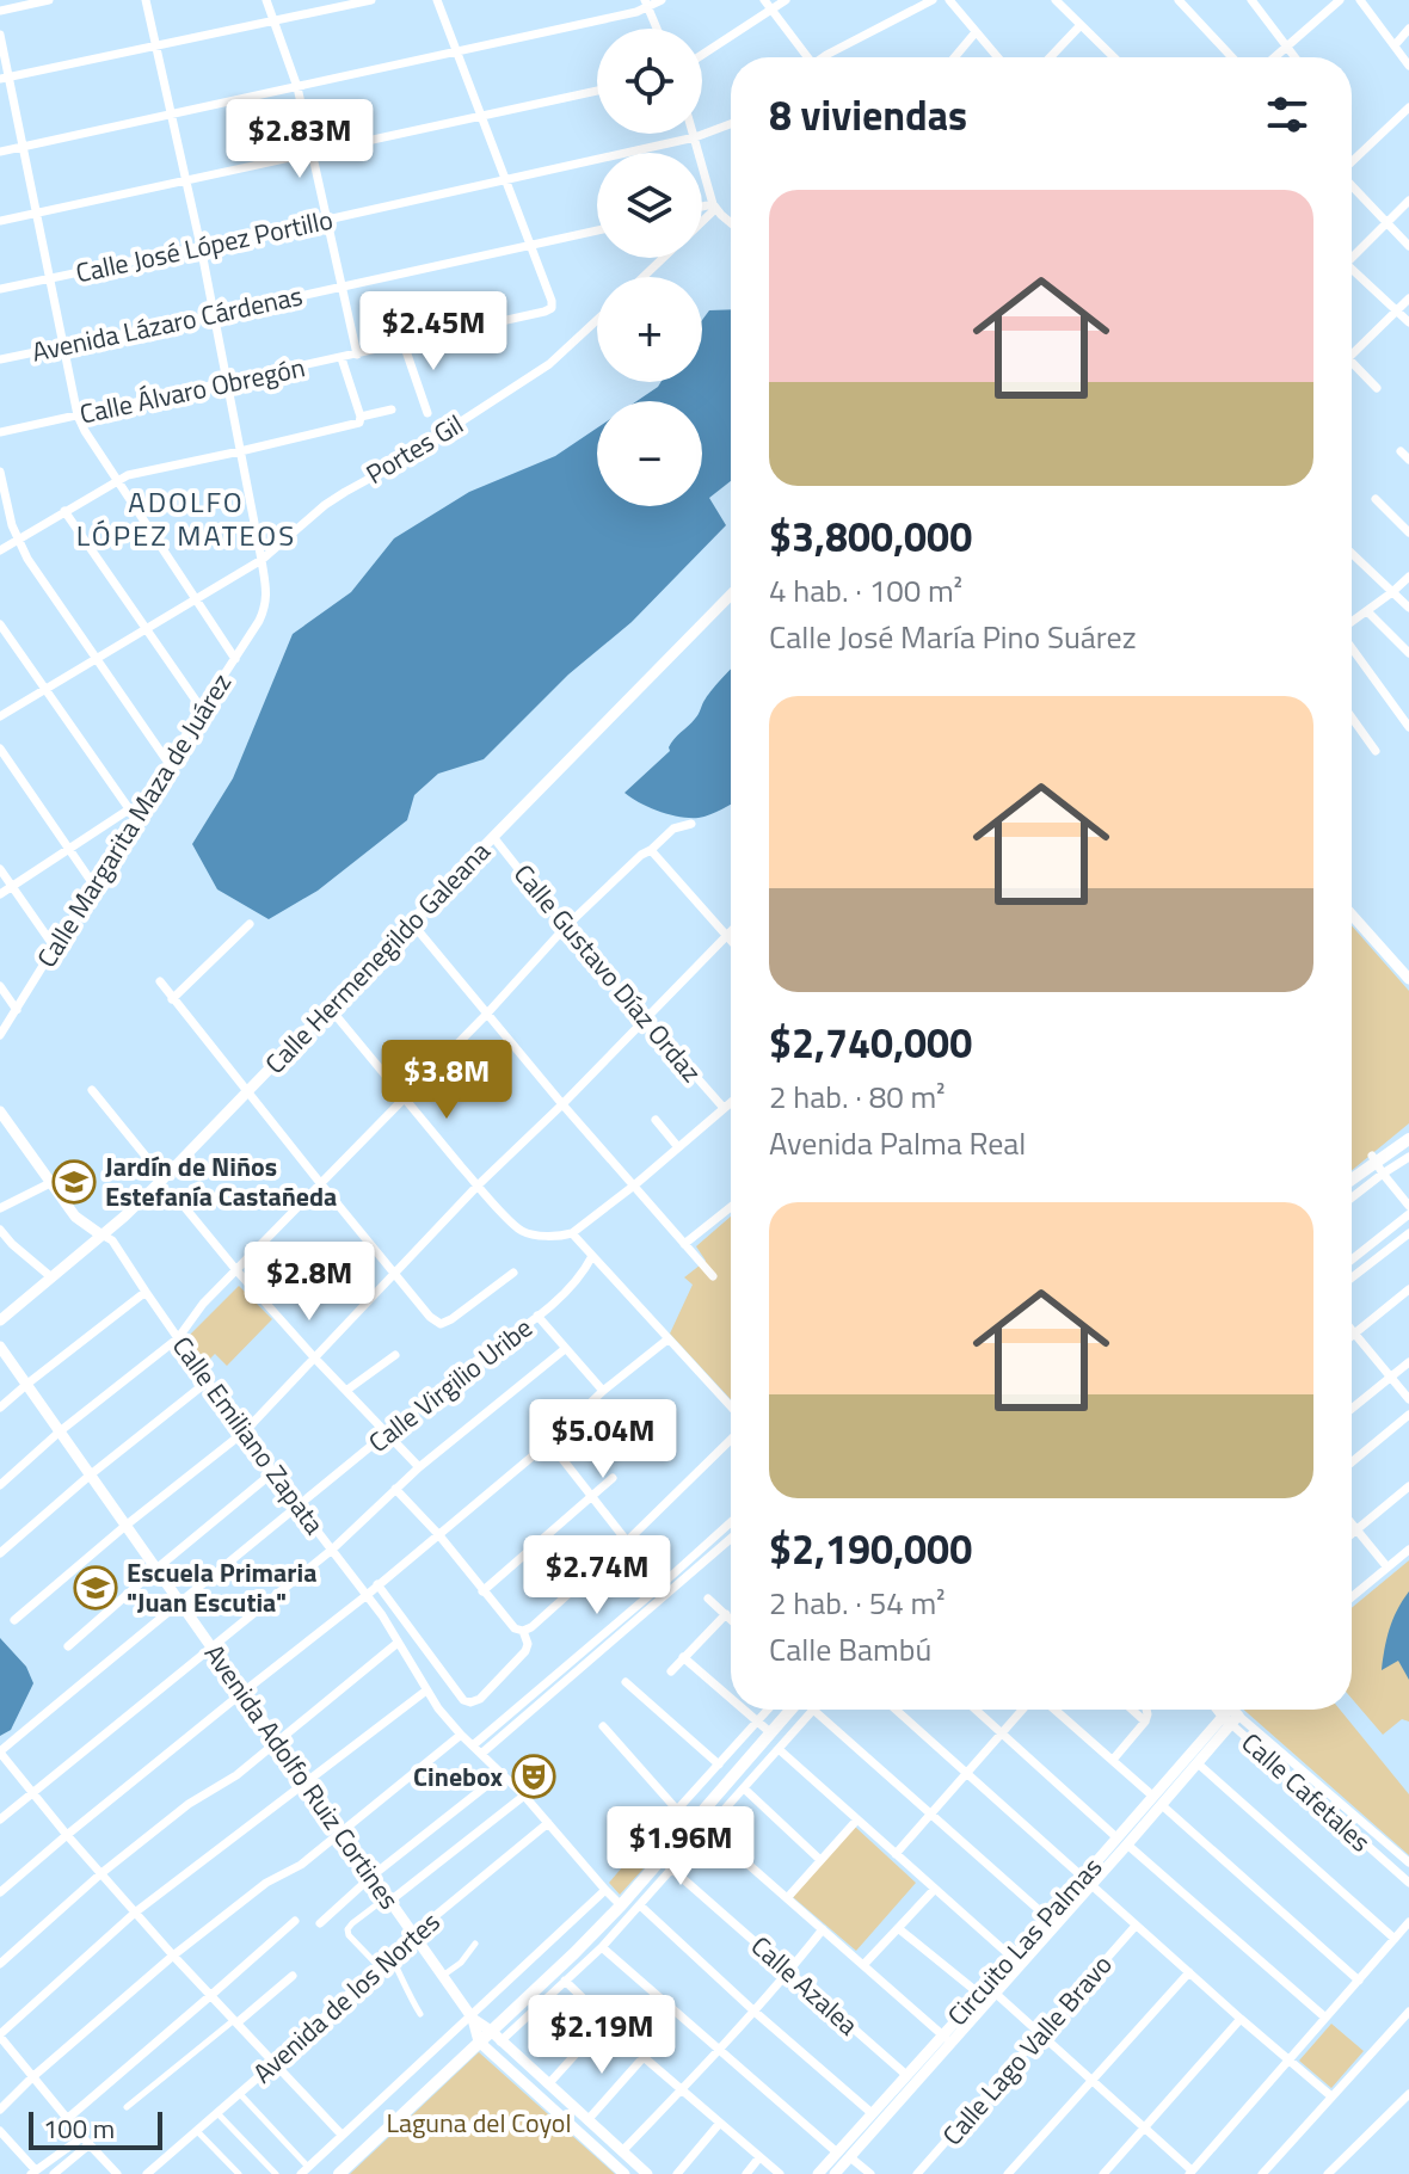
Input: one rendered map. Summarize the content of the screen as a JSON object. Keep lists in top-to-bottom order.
{
  "streets": {
    "street": [
      "Calle José López Portillo",
      "Avenida Lázaro Cárdenas",
      "Calle Álvaro Obregón",
      "Portes Gil",
      "Calle Margarita Maza de Juárez",
      "Calle Hermenegildo Galeana",
      "Calle Gustavo Díaz Ordaz",
      "Calle Virgilio Uribe",
      "Calle Emiliano Zapata",
      "Avenida Adolfo Ruiz Cortines",
      "Calle Cafetales",
      "Circuito Las Palmas",
      "Calle Azalea",
      "Avenida de los Nortes",
      "Calle Lago Valle Bravo"
    ]
  },
  "crossings": [
    ["Avenida Lázaro Cárdenas", "Calle Álvaro Obregón"],
    ["Portes Gil", "Calle Margarita Maza de Juárez"],
    ["Calle Hermenegildo Galeana", "Calle Gustavo Díaz Ordaz"],
    ["Calle Hermenegildo Galeana", "Calle Emiliano Zapata"],
    ["Calle Virgilio Uribe", "Calle Emiliano Zapata"],
    ["Calle Virgilio Uribe", "Avenida Adolfo Ruiz Cortines"],
    ["Calle Emiliano Zapata", "Avenida de los Nortes"],
    ["Avenida Adolfo Ruiz Cortines", "Avenida de los Nortes"],
    ["Circuito Las Palmas", "Calle Azalea"]
  ],
  "districts": ["ADOLFO LÓPEZ MATEOS"],
  "parks": ["Laguna del Coyol"],
  "places": {
    "school or university": ["Jardín de Niños Estefanía Castañeda", "Escuela Primaria \"Juan Escutia\""],
    "theatre": ["Cinebox"]
  },
  "scale_bar": "100 m",
  "page": {
    "map_buttons": ["+", "−"],
    "heading": "8 viviendas",
    "price": [
      "$2.83M",
      "$2.45M",
      "$3.8M",
      "$2.8M",
      "$5.04M",
      "$2.74M",
      "$1.96M",
      "$2.19M"
    ],
    "list": [
      {
        "name": "$3,800,000",
        "note": "4 hab. · 100 m² · Calle José María Pino Suárez"
      },
      {
        "name": "$2,740,000",
        "note": "2 hab. · 80 m² · Avenida Palma Real"
      },
      {
        "name": "$2,190,000",
        "note": "2 hab. · 54 m² · Calle Bambú"
      }
    ],
    "scale": "100 m"
  }
}
